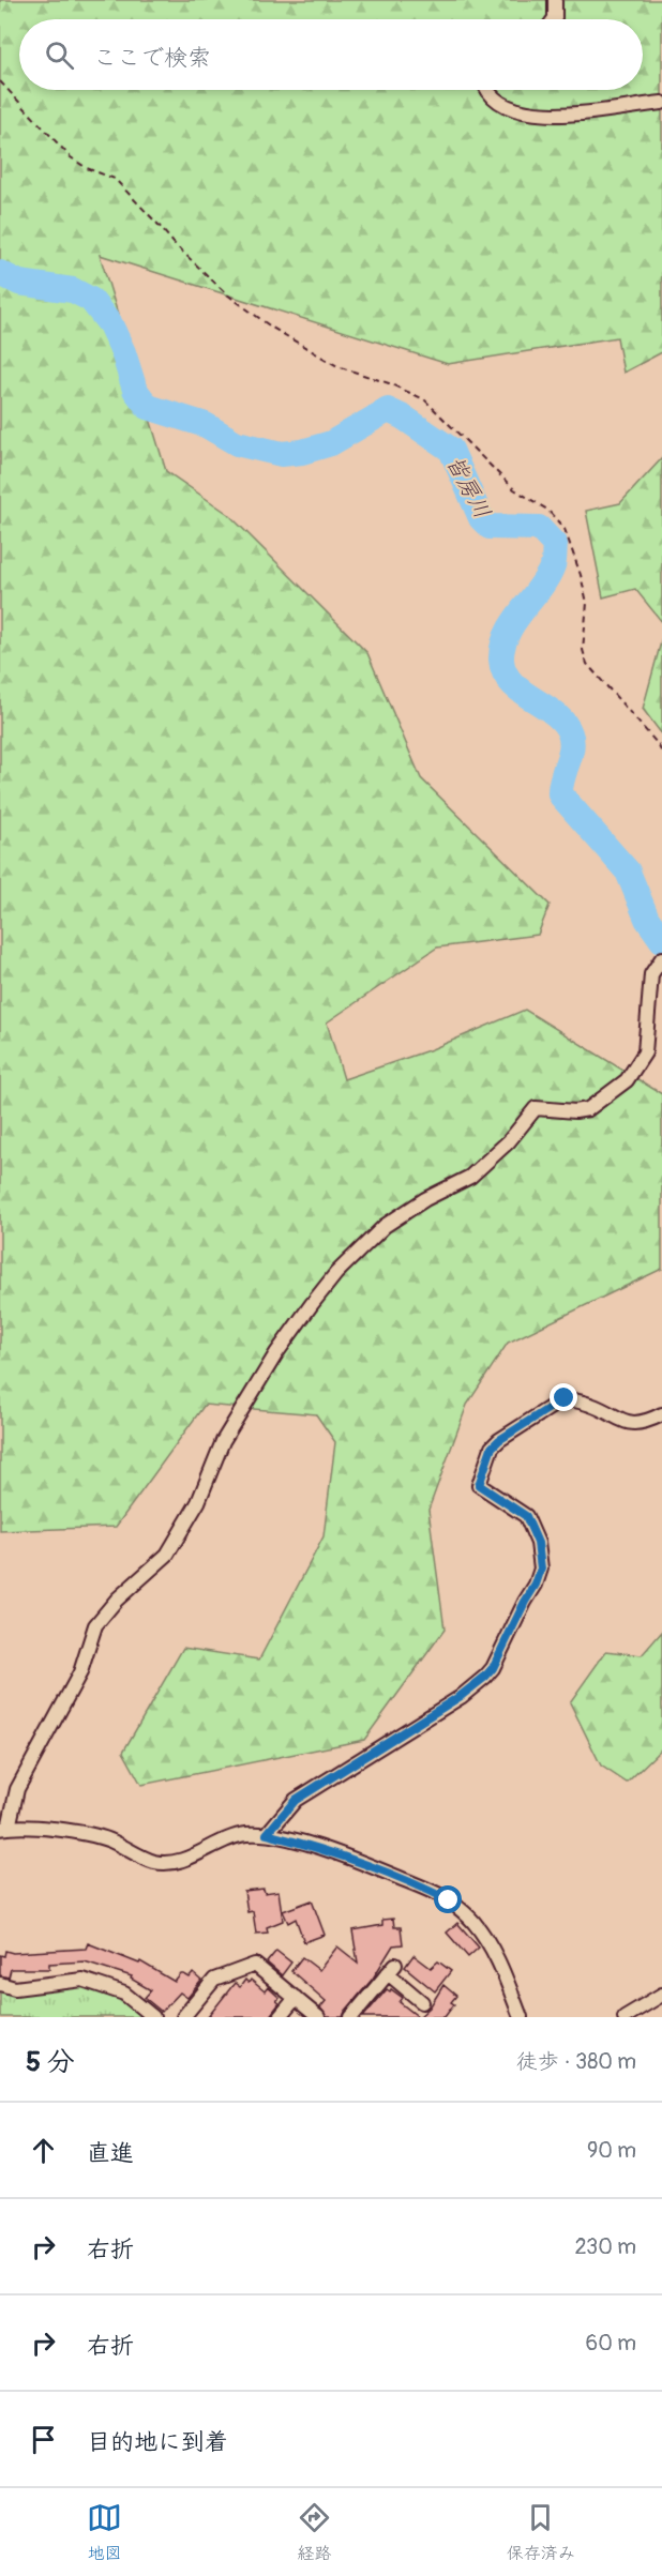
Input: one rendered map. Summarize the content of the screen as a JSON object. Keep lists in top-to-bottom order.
{
  "water": ["皆房川"],
  "page": {
    "search": "ここで検索",
    "heading": ["5 分", "徒歩 · 380 m"],
    "list": [
      ["直進", "90 m"],
      ["右折", "230 m"],
      ["右折", "60 m"],
      "目的地に到着"
    ],
    "nav": ["地図", "経路", "保存済み"]
  }
}
